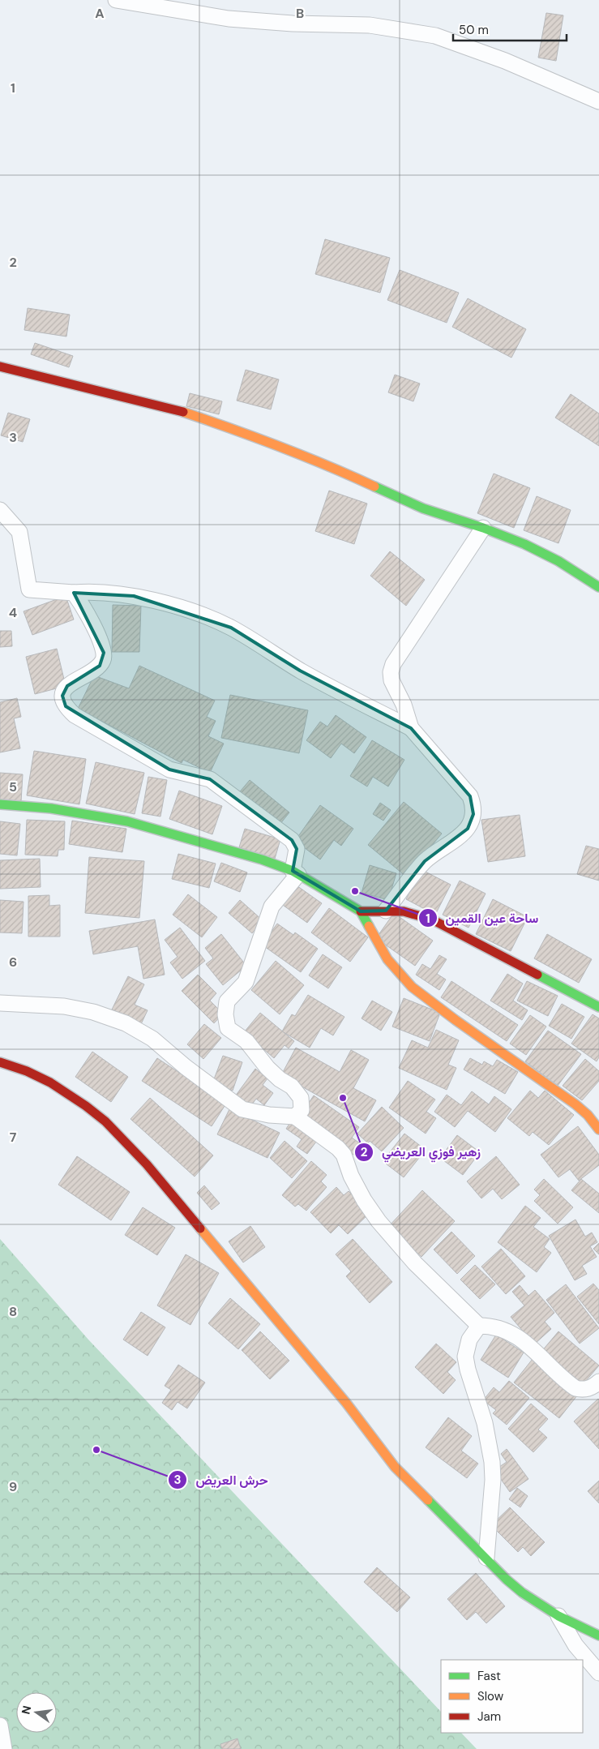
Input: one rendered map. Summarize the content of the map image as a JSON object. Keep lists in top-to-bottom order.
{
  "places": ["ساحة عين القمين", "زهير فوزي العريضي", "حرش العريض"],
  "legend": ["Fast", "Slow", "Jam"],
  "scale_bar": "50 m",
  "north": "left",
  "grid": {
    "columns": ["A", "B"],
    "rows": [
      "1",
      "2",
      "3",
      "4",
      "5",
      "6",
      "7",
      "8",
      "9"
    ]
  }
}
